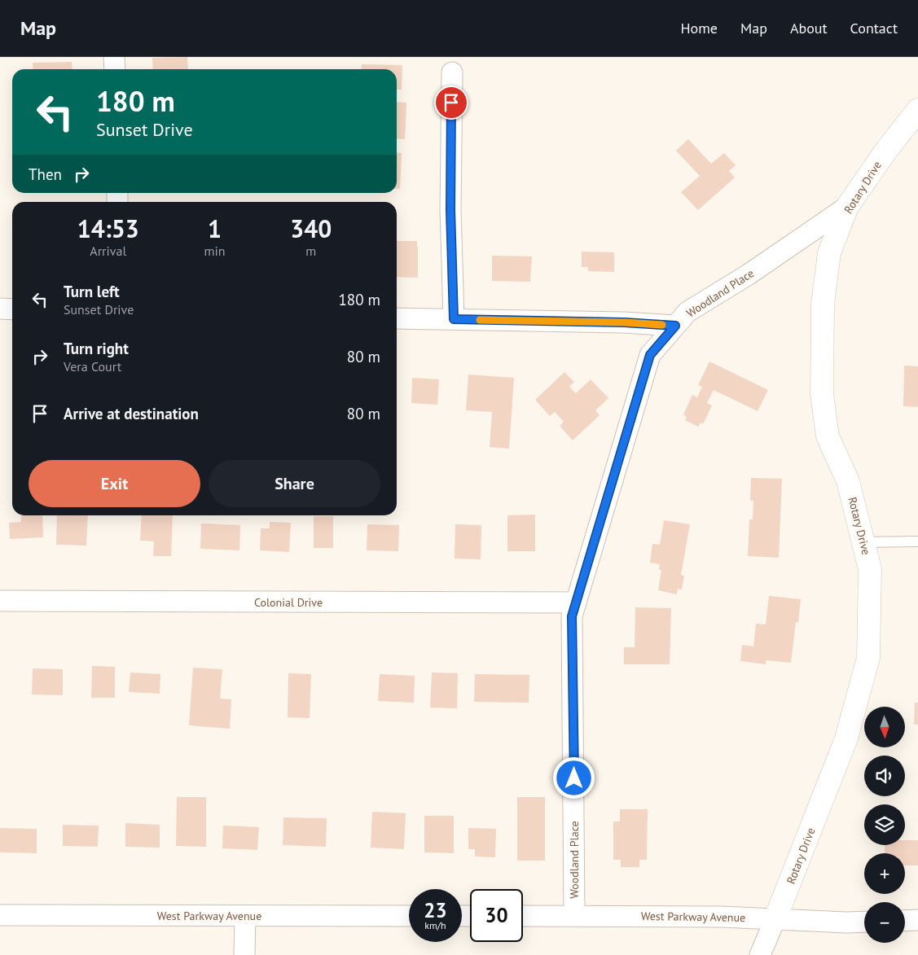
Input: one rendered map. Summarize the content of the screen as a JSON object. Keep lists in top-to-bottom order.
{
  "streets": {
    "street": [
      "Rotary Drive",
      "Woodland Place",
      "Colonial Drive",
      "West Parkway Avenue"
    ]
  },
  "crossings": [
    ["Rotary Drive", "Woodland Place"],
    ["Rotary Drive", "West Parkway Avenue"],
    ["Woodland Place", "Colonial Drive"],
    ["Woodland Place", "West Parkway Avenue"]
  ],
  "north": "bottom",
  "page": {
    "header": "Map",
    "nav": [
      "Home",
      "Map",
      "About",
      "Contact"
    ],
    "turn": ["180 m", "Sunset Drive"],
    "then": "Then",
    "eta": [
      "14:53",
      "Arrival",
      "1",
      "min",
      "340",
      "m"
    ],
    "list": [
      {
        "name": "Turn left",
        "note": "Sunset Drive",
        "value": "180 m"
      },
      {
        "name": "Turn right",
        "note": "Vera Court",
        "value": "80 m"
      },
      {
        "name": "Arrive at destination",
        "value": "80 m"
      }
    ],
    "buttons": ["Exit", "Share"],
    "map_buttons": ["+", "−"],
    "speed": "23 km/h",
    "limit": "30"
  }
}
